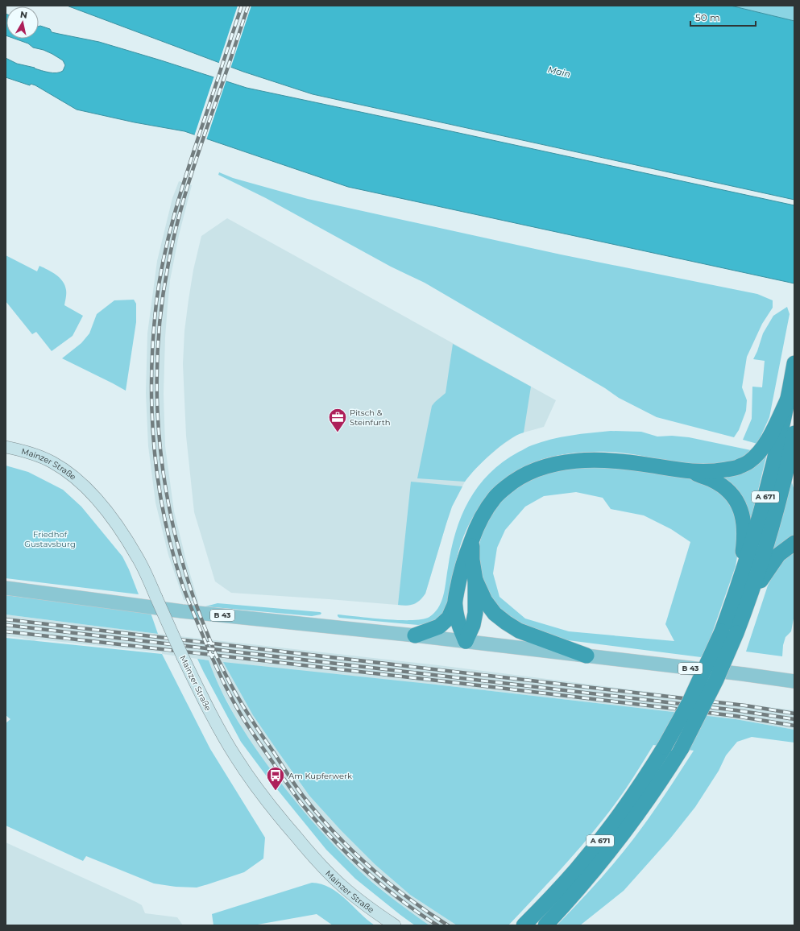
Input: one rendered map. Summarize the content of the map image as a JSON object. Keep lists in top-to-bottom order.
{
  "streets": {
    "highway": ["A 671"],
    "main road": ["Mainzer Straße", "B 43"]
  },
  "water": ["Main"],
  "parks": ["Friedhof Gustavsburg"],
  "places": {
    "office": ["Pitsch & Steinfurth"],
    "bus stop": ["Am Kupferwerk"]
  },
  "scale_bar": "50 m",
  "north": "top"
}
